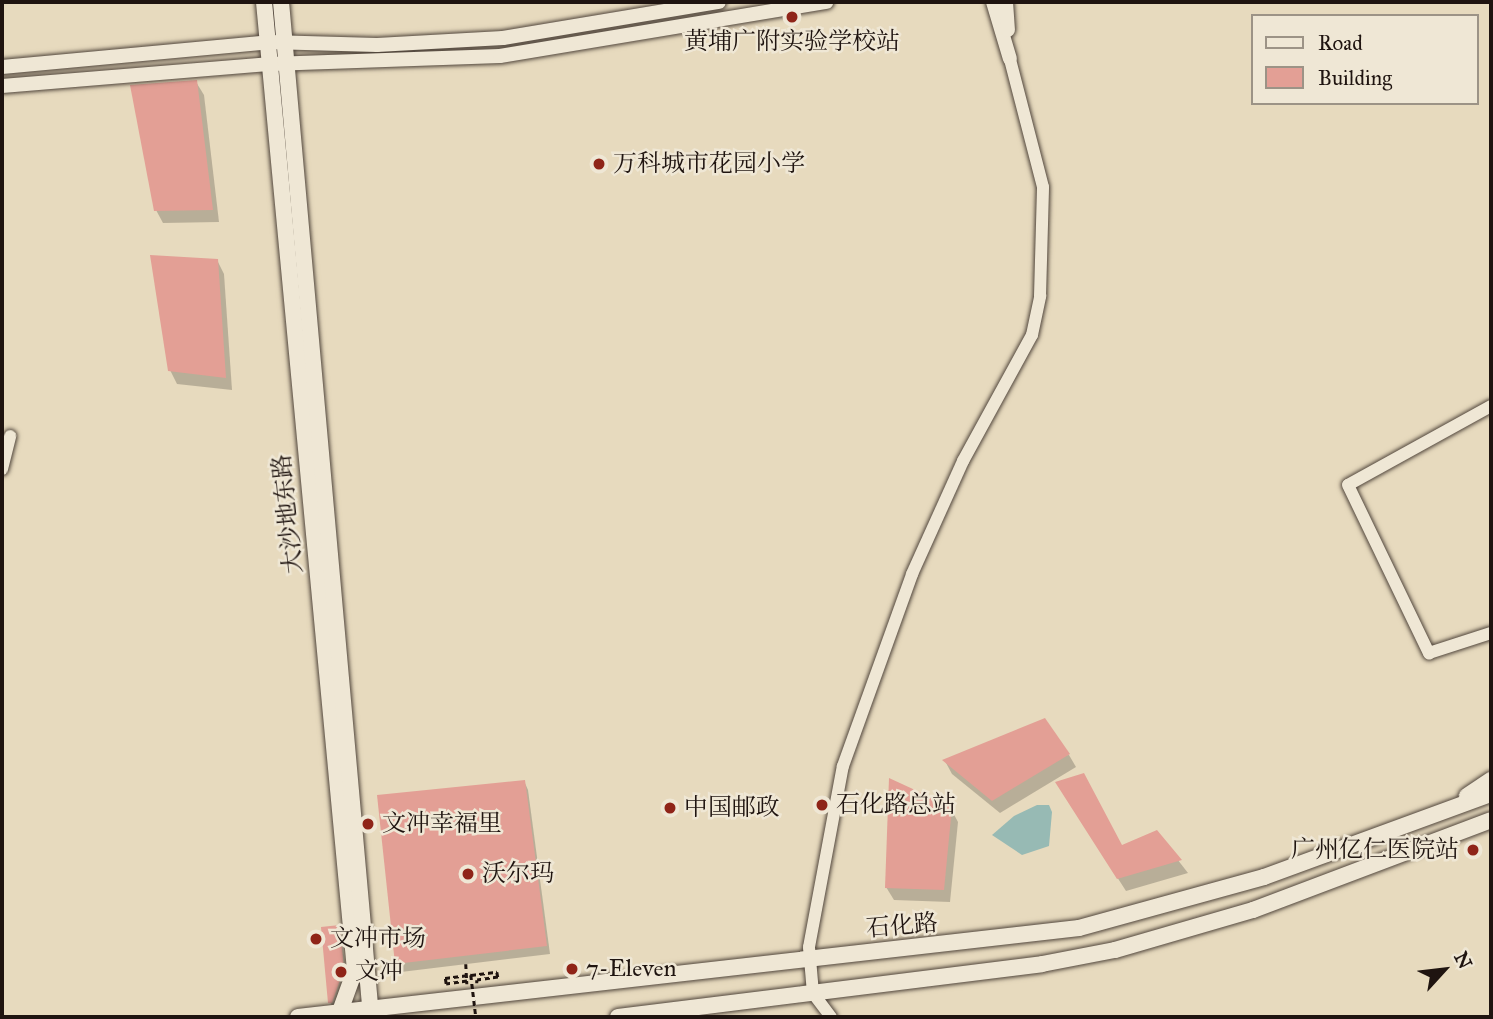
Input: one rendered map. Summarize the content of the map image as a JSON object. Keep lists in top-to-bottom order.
{
  "streets": {
    "main road": ["大沙地东路", "石化路"]
  },
  "crossings": [
    ["大沙地东路", "石化路"]
  ],
  "places": [
    "黄埔广附实验学校站",
    "万科城市花园小学",
    "石化路总站",
    "中国邮政",
    "文冲幸福里",
    "广州亿仁医院站",
    "沃尔玛",
    "文冲市场",
    "7-Eleven",
    "文冲"
  ],
  "legend": ["Road", "Building"],
  "north": "top right"
}
